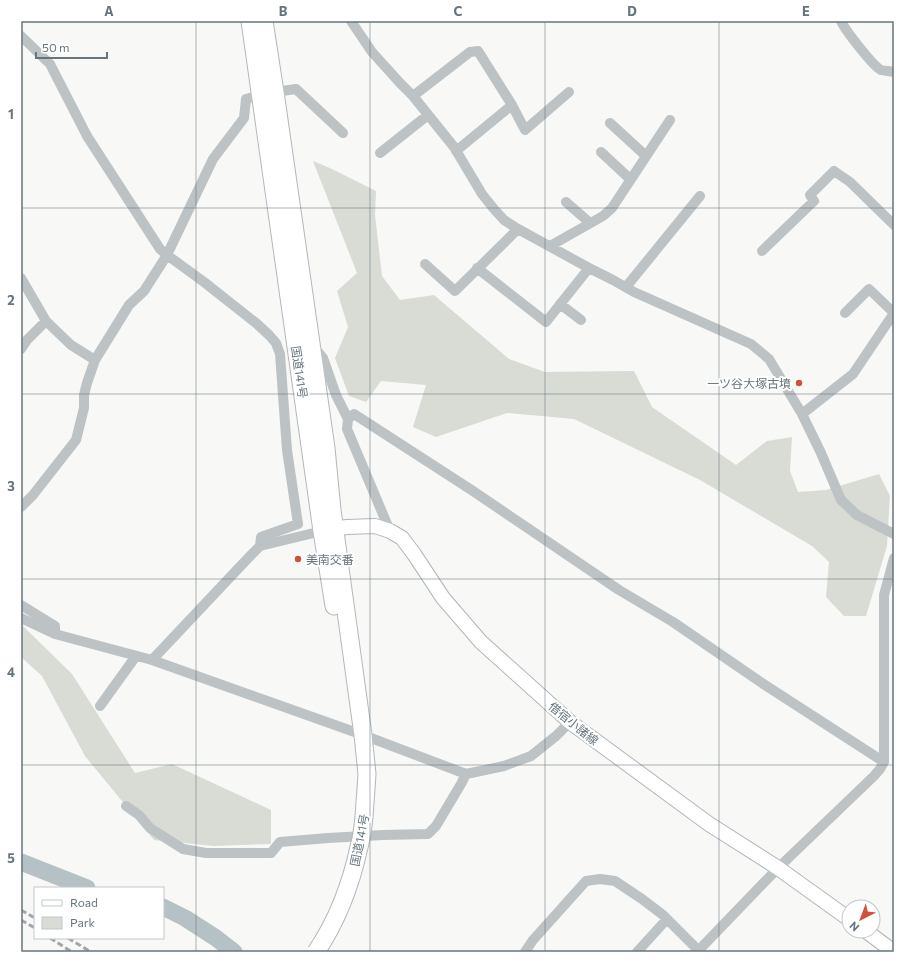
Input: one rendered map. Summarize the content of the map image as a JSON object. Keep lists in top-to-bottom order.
{
  "streets": {
    "highway": ["国道141号"],
    "main road": ["借宿小諸線"]
  },
  "crossings": [
    ["国道141号", "借宿小諸線"]
  ],
  "places": ["一ツ谷大塚古墳", "美南交番"],
  "legend": ["Road", "Park"],
  "scale_bar": "50 m",
  "north": "bottom left",
  "grid": {
    "columns": [
      "A",
      "B",
      "C",
      "D",
      "E"
    ],
    "rows": [
      "1",
      "2",
      "3",
      "4",
      "5"
    ]
  }
}
